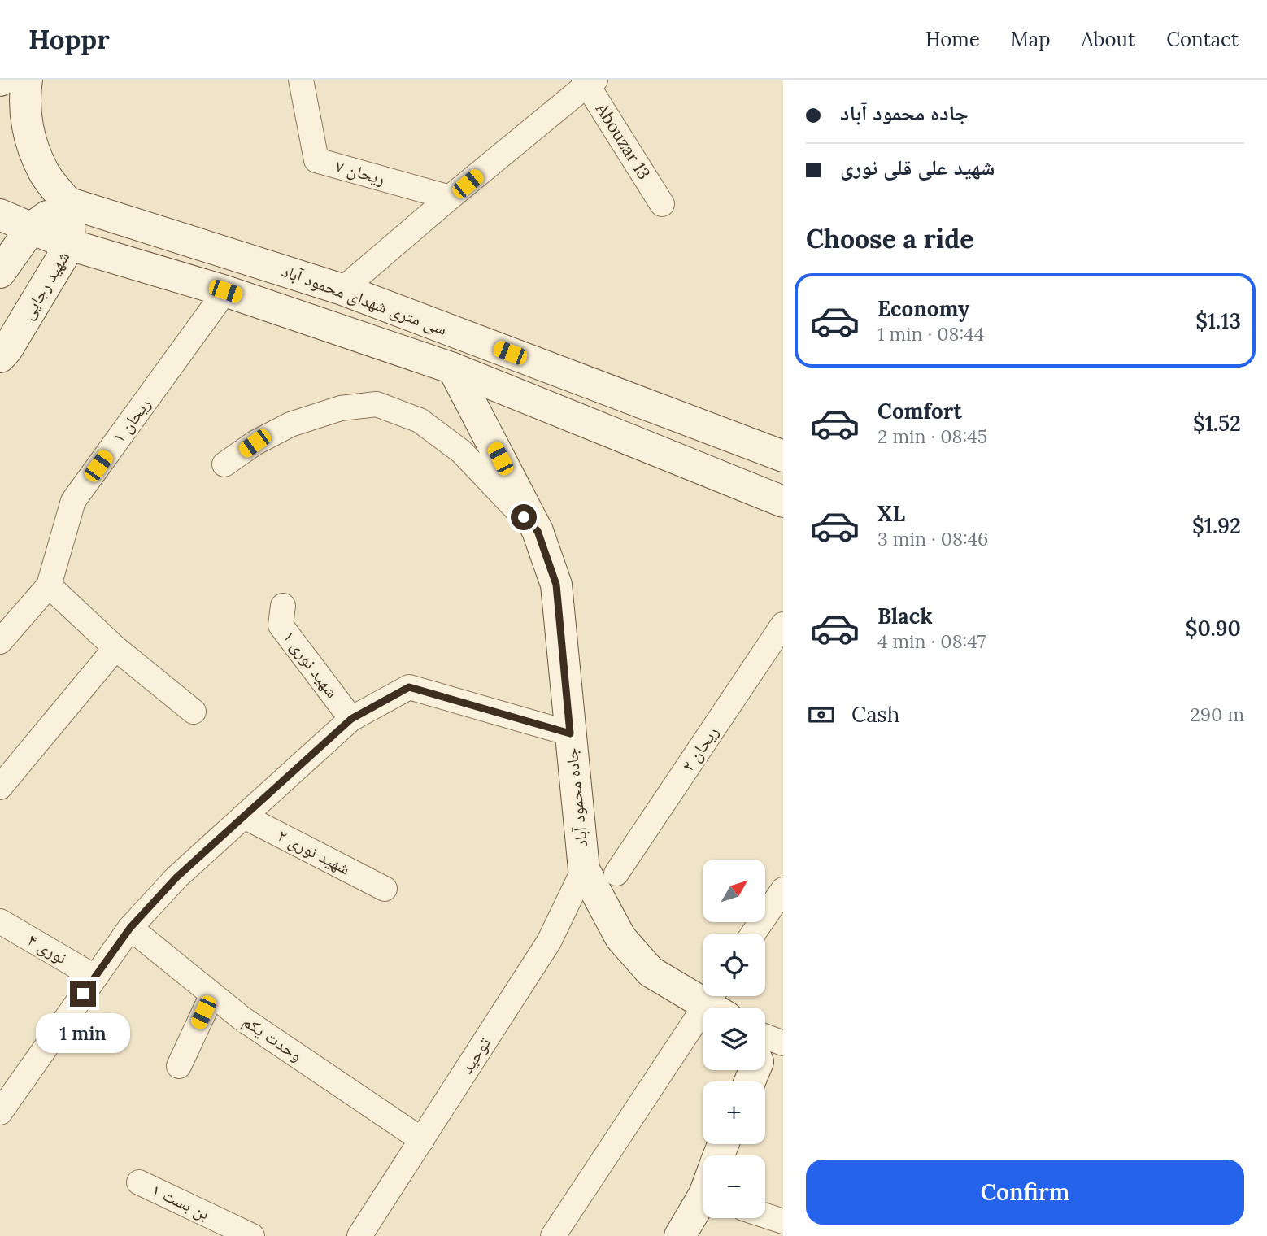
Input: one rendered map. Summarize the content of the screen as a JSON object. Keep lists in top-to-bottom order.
{
  "streets": {
    "main road": ["شهید رجایی", "سی متری شهدای محمود آباد", "جاده محمود آباد"],
    "street": [
      "Abouzar 13",
      "ریحان ۷",
      "ریحان ۱",
      "شهید نوری ۱",
      "ریحان ۲",
      "شهید نوری ۲",
      "نوری ۴",
      "وحدت یکم",
      "توحيد",
      "بن بست ۱"
    ]
  },
  "crossings": [
    ["شهید رجایی", "سی متری شهدای محمود آباد"],
    ["سی متری شهدای محمود آباد", "ریحان ۱"],
    ["سی متری شهدای محمود آباد", "جاده محمود آباد"],
    ["جاده محمود آباد", "توحيد"],
    ["وحدت یکم", "توحيد"]
  ],
  "north": "top right",
  "page": {
    "header": "Hoppr",
    "nav": [
      "Home",
      "Map",
      "About",
      "Contact"
    ],
    "banner": ["جاده محمود آباد", "شهید علی قلی نوری"],
    "heading": "Choose a ride",
    "list": [
      {
        "name": "Economy",
        "note": "1 min · 08:44",
        "value": "$1.13"
      },
      {
        "name": "Comfort",
        "note": "2 min · 08:45",
        "value": "$1.52"
      },
      {
        "name": "XL",
        "note": "3 min · 08:46",
        "value": "$1.92"
      },
      {
        "name": "Black",
        "note": "4 min · 08:47",
        "value": "$0.90"
      }
    ],
    "pay": ["Cash", "290 m"],
    "map_buttons": ["+", "−"],
    "bubble": "1 min",
    "buttons": "Confirm"
  }
}
